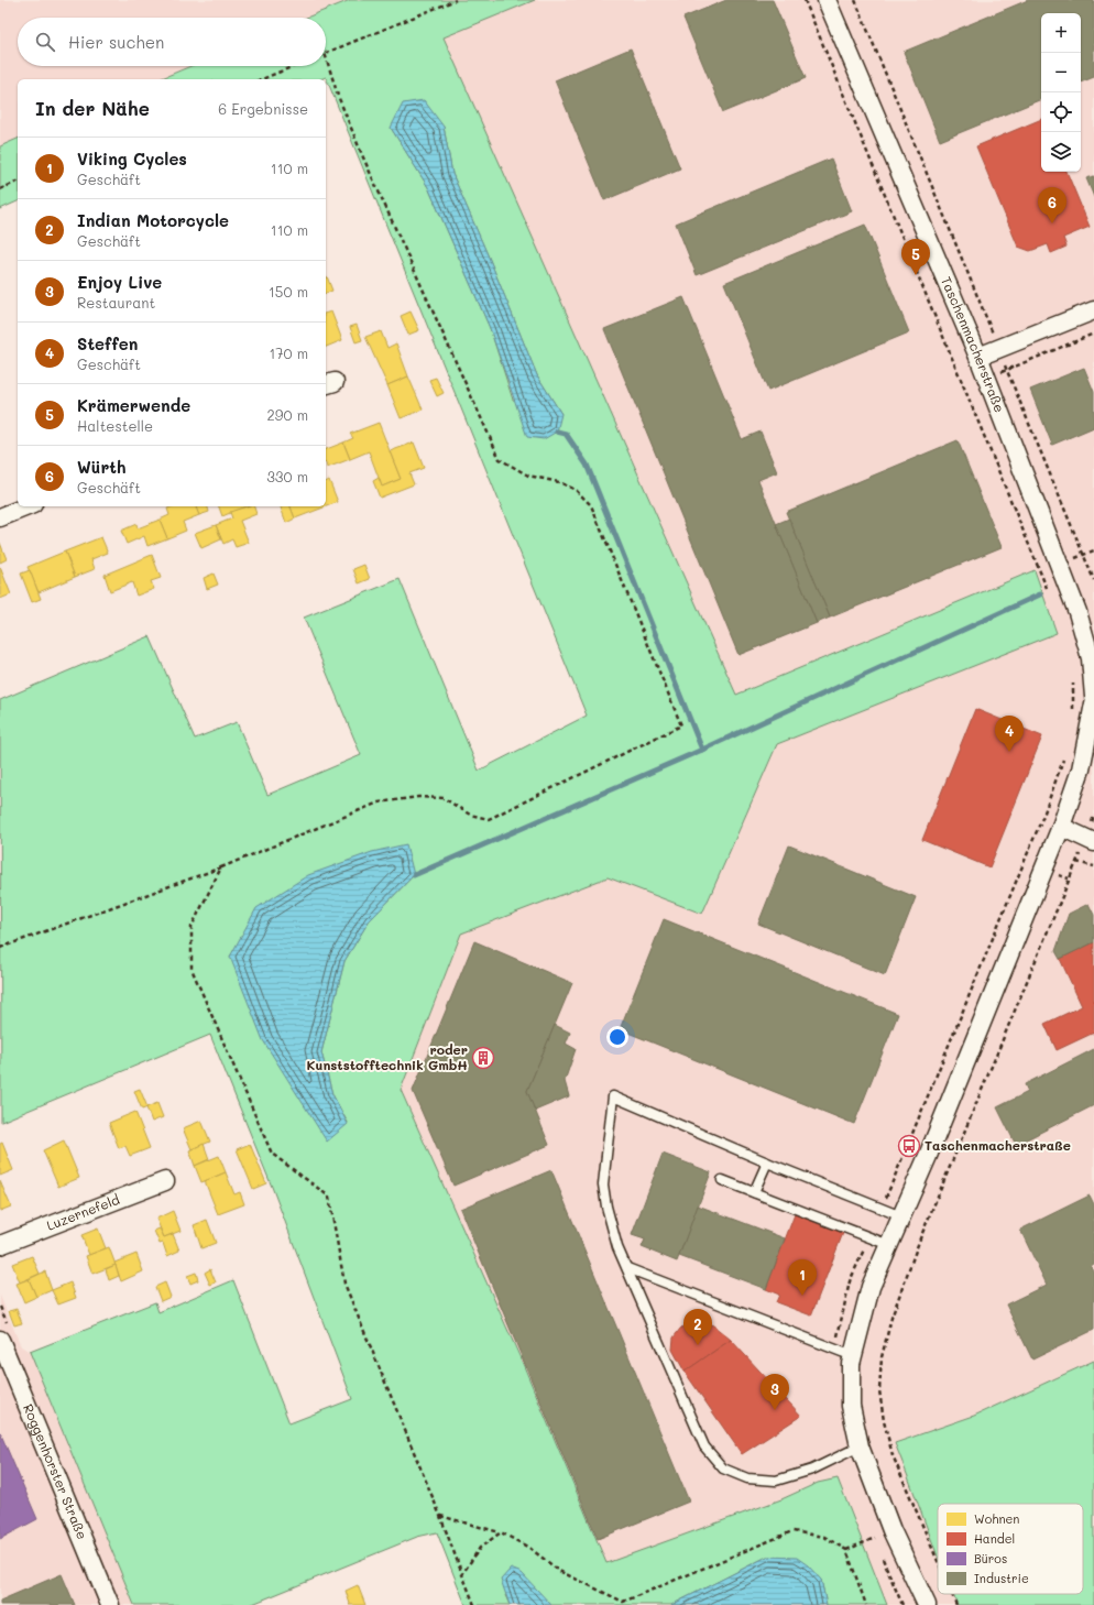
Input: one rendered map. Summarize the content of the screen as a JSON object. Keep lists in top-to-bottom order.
{
  "streets": {
    "street": ["Taschenmacherstraße", "Luzernefeld", "Roggenhorster Straße"]
  },
  "places": {
    "building": ["roder Kunststofftechnik GmbH"],
    "bus stop": ["Taschenmacherstraße"]
  },
  "legend": [
    "Wohnen",
    "Handel",
    "Büros",
    "Industrie"
  ],
  "page": {
    "map_buttons": ["+", "−"],
    "search": "Hier suchen",
    "heading": ["In der Nähe", "6 Ergebnisse"],
    "list": [
      {
        "mark": "1",
        "name": "Viking Cycles",
        "note": "Geschäft",
        "value": "110 m"
      },
      {
        "mark": "2",
        "name": "Indian Motorcycle",
        "note": "Geschäft",
        "value": "110 m"
      },
      {
        "mark": "3",
        "name": "Enjoy Live",
        "note": "Restaurant",
        "value": "150 m"
      },
      {
        "mark": "4",
        "name": "Steffen",
        "note": "Geschäft",
        "value": "170 m"
      },
      {
        "mark": "5",
        "name": "Krämerwende",
        "note": "Haltestelle",
        "value": "290 m"
      },
      {
        "mark": "6",
        "name": "Würth",
        "note": "Geschäft",
        "value": "330 m"
      }
    ],
    "pins": [
      "6",
      "5",
      "4",
      "1",
      "2",
      "3"
    ]
  }
}
